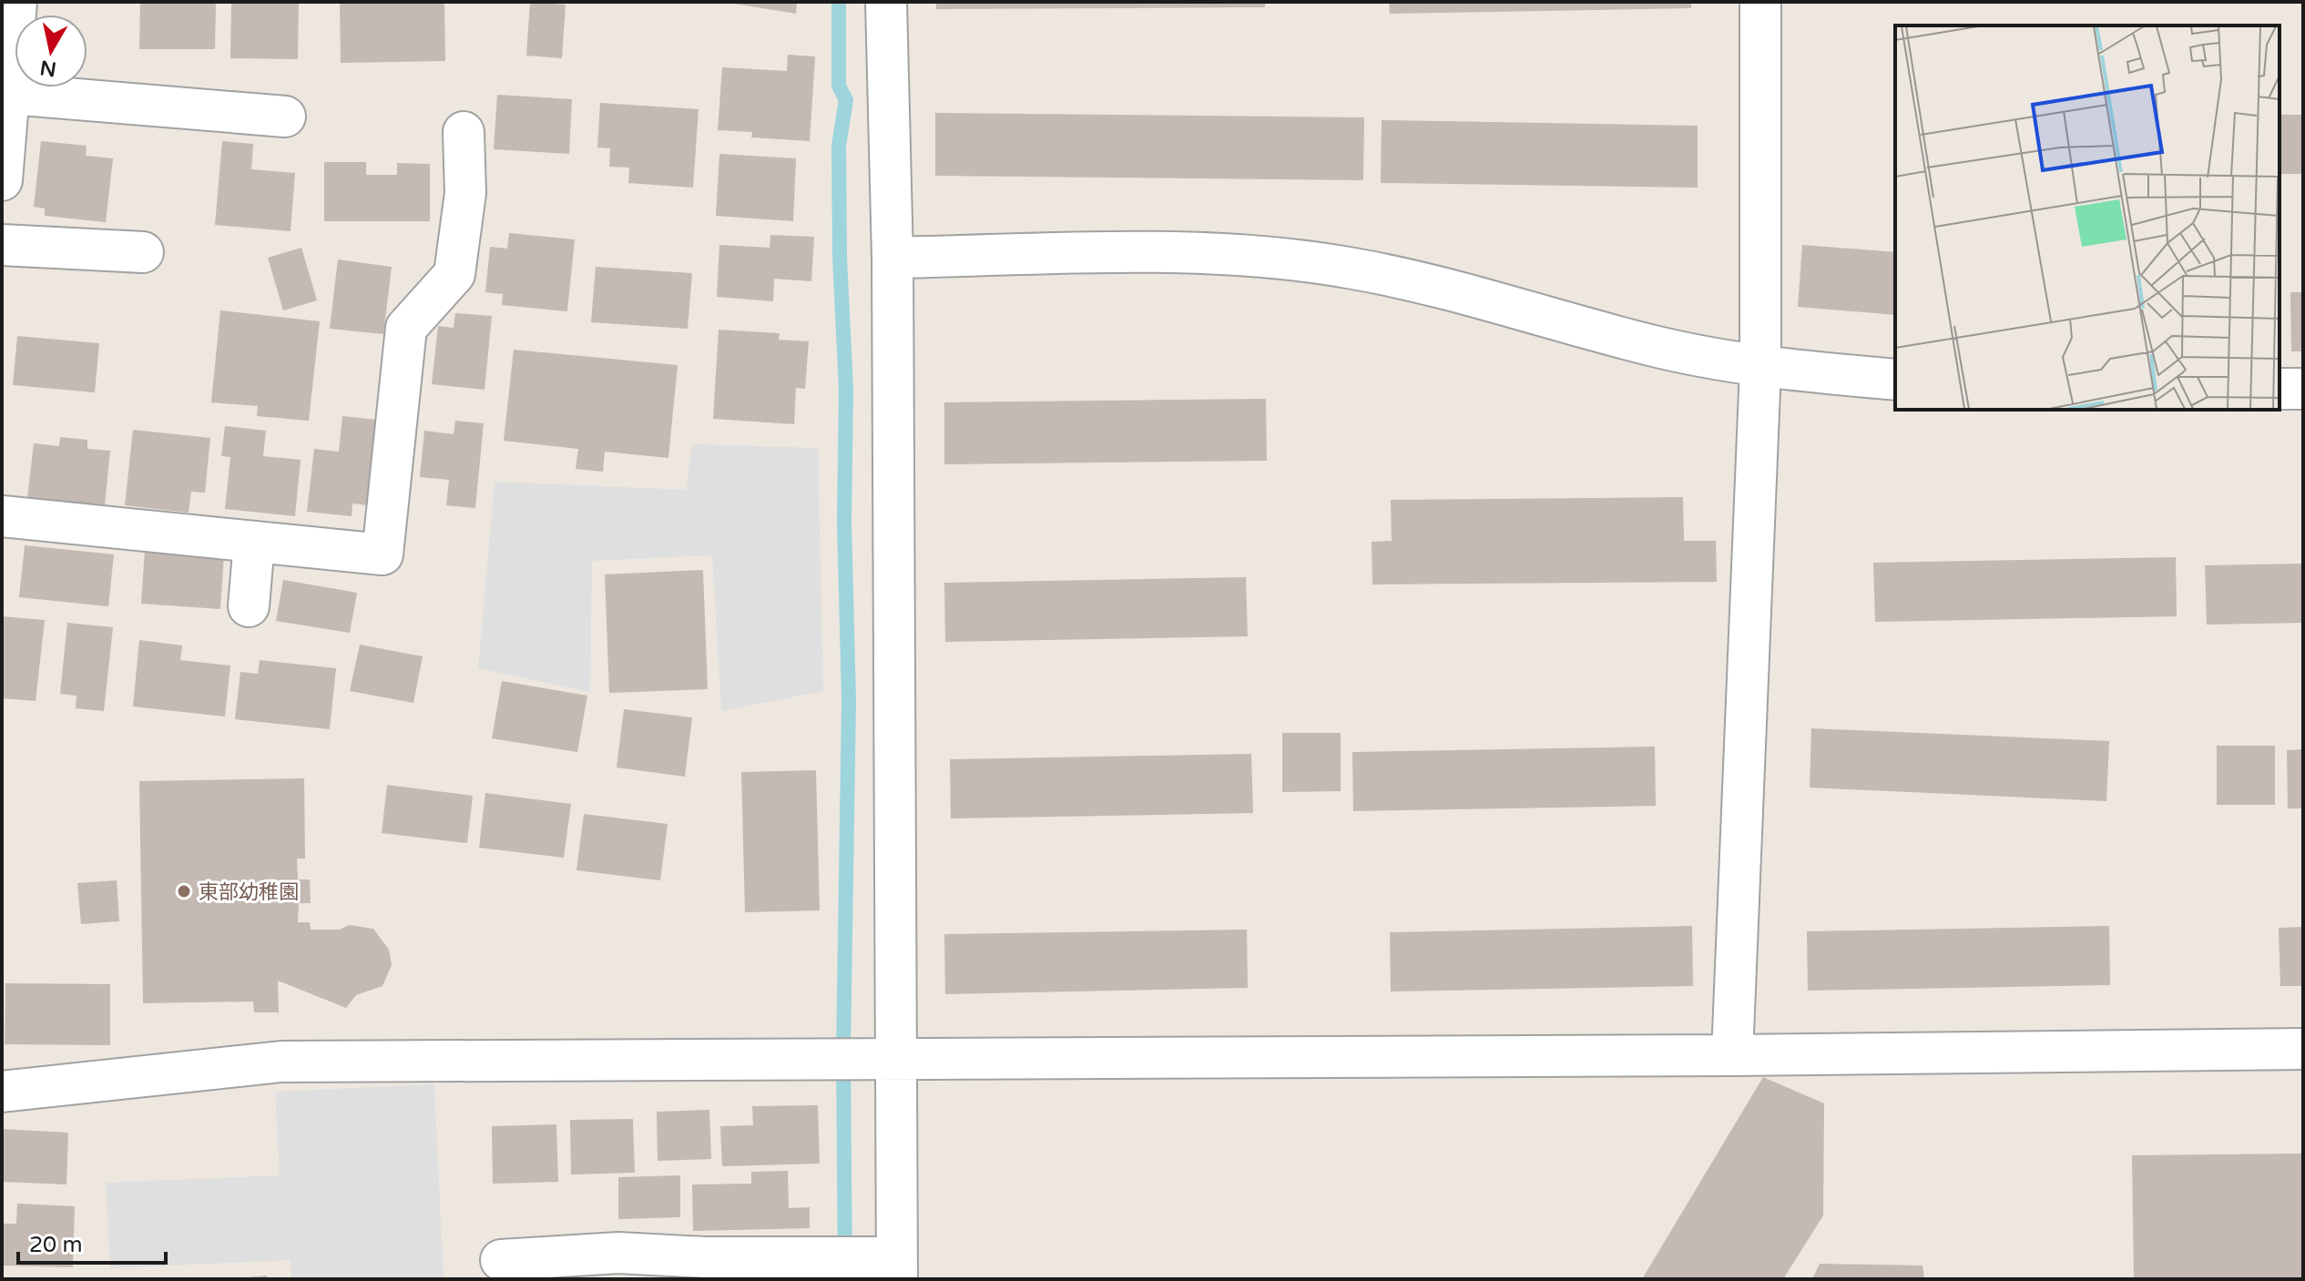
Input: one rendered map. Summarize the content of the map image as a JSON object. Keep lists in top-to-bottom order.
{
  "places": ["東部幼稚園"],
  "scale_bar": "20 m",
  "north": "bottom"
}
